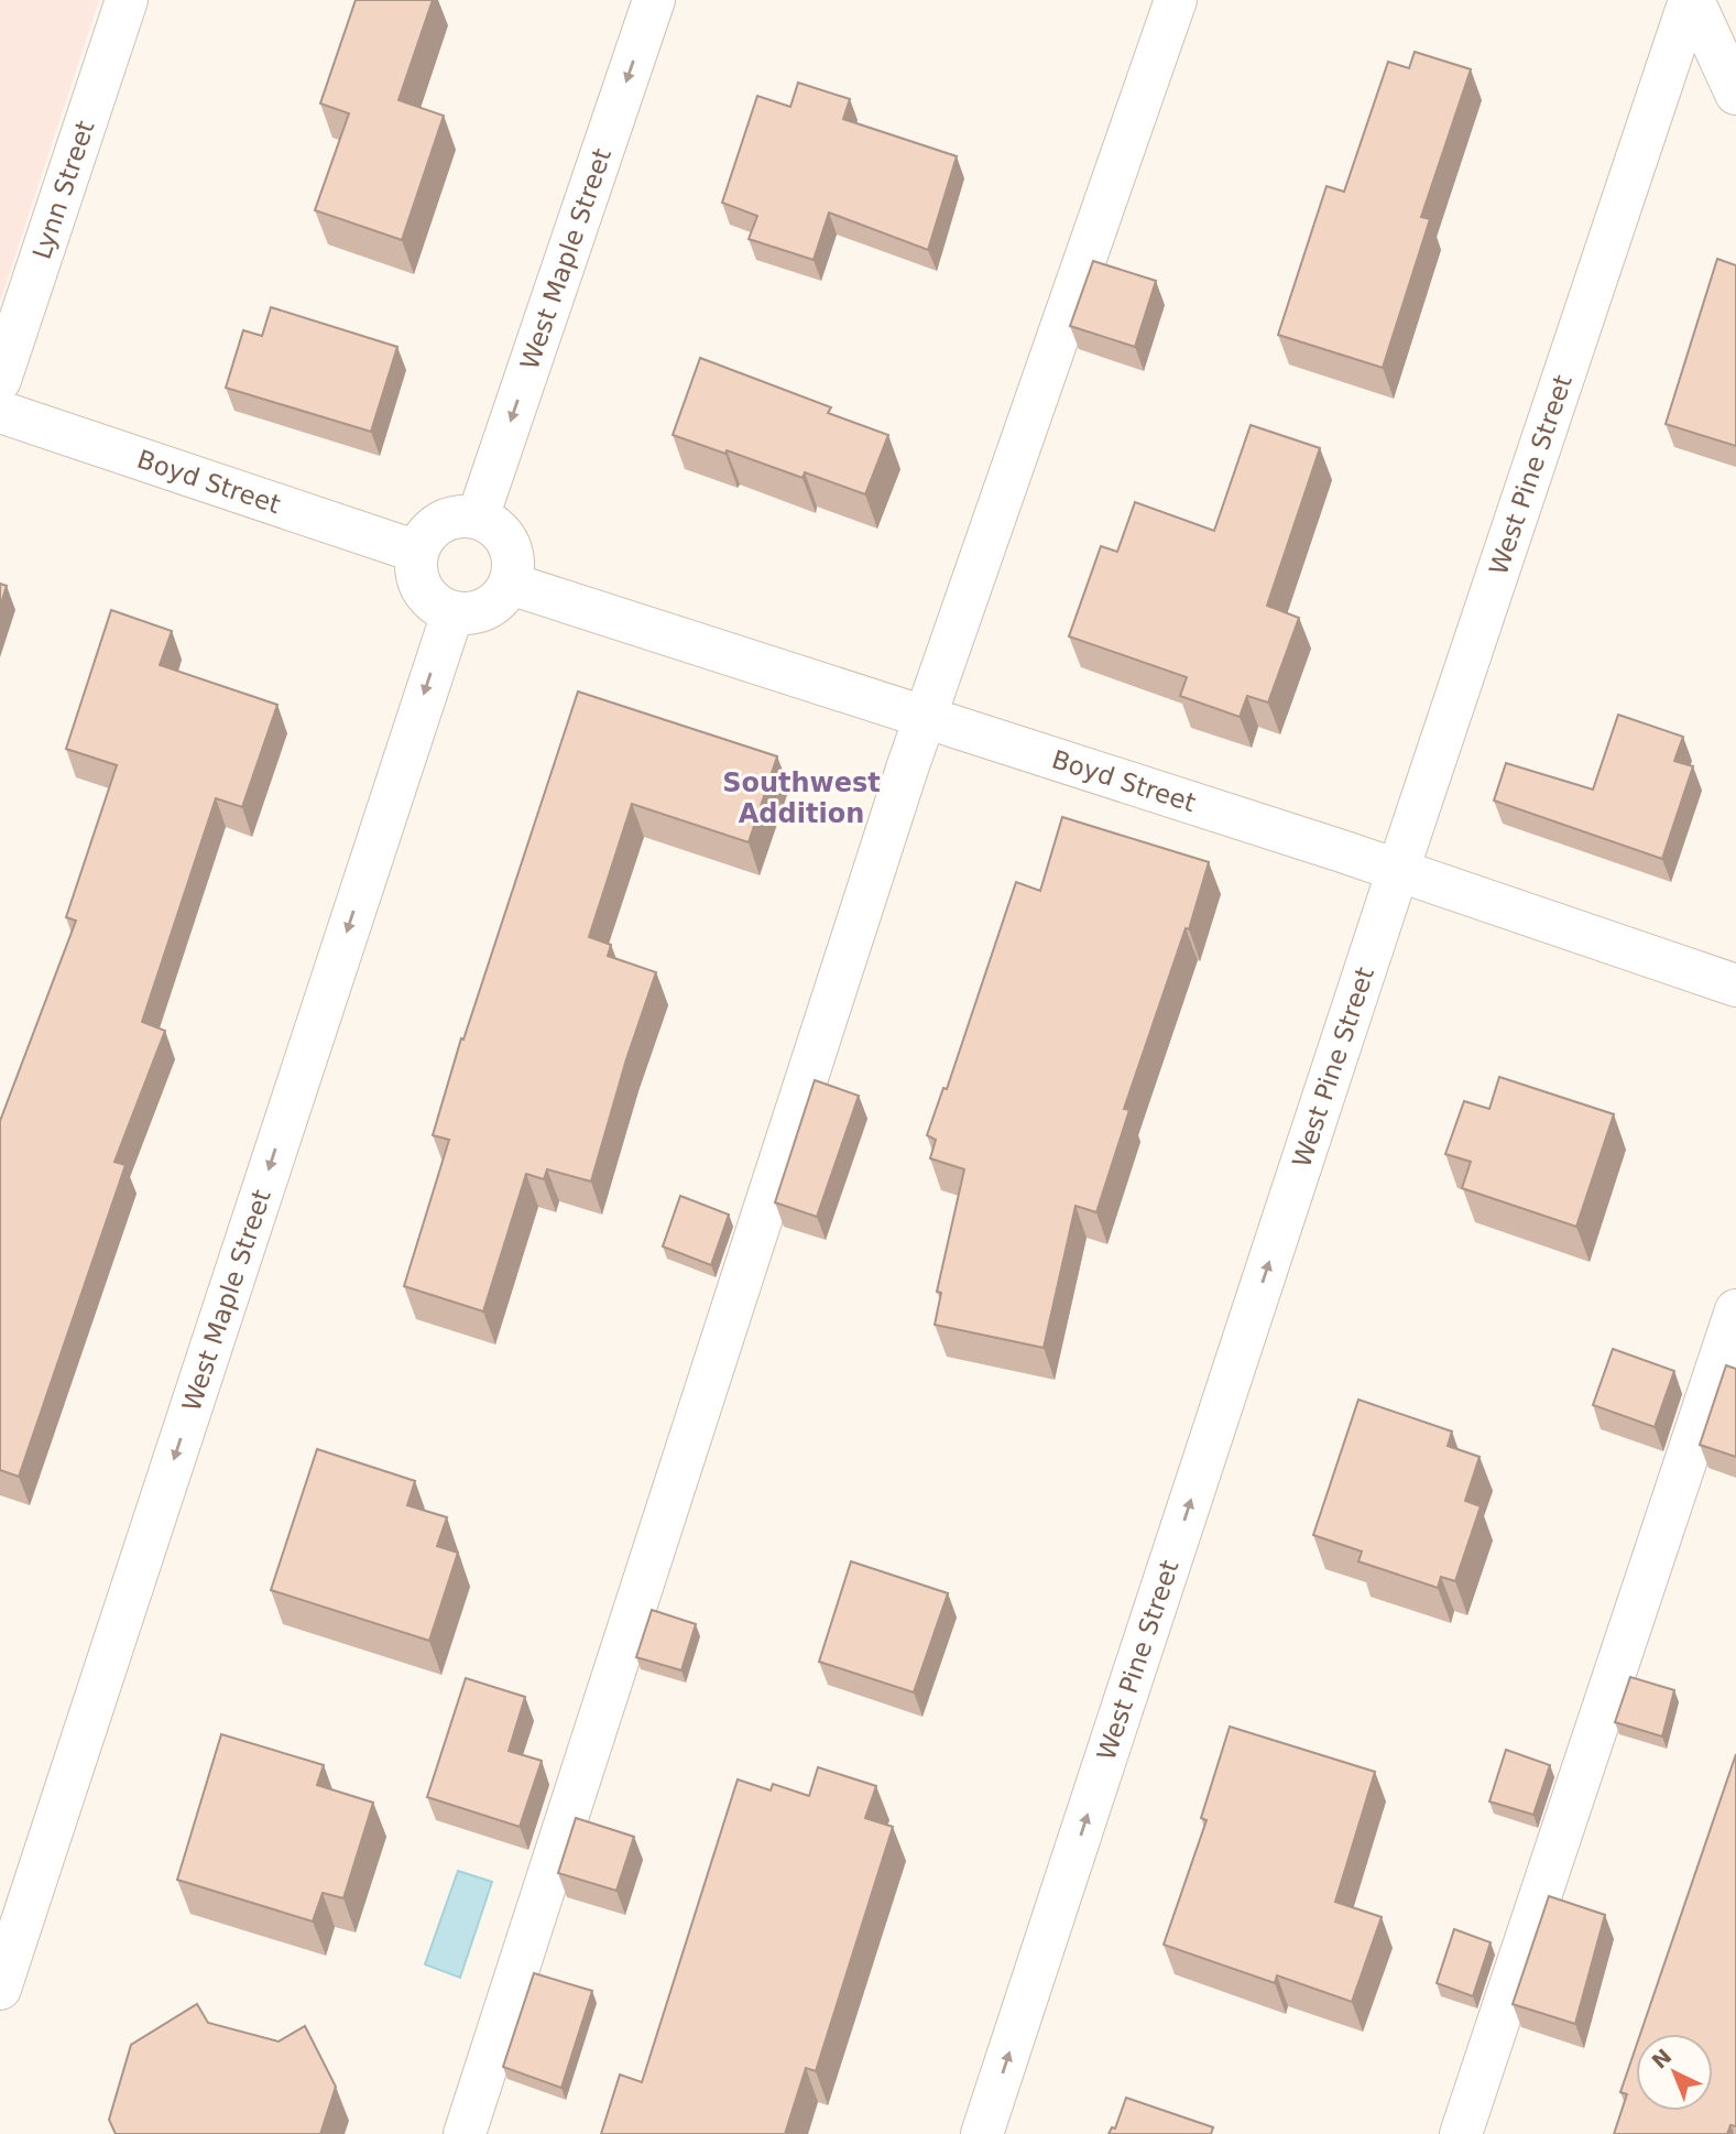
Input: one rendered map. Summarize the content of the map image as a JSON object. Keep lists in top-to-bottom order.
{
  "streets": {
    "street": [
      "Lynn Street",
      "West Maple Street",
      "West Pine Street",
      "Boyd Street"
    ]
  },
  "crossings": [
    ["West Maple Street", "Boyd Street"],
    ["West Pine Street", "Boyd Street"]
  ],
  "one_way": ["West Maple Street", "West Pine Street"],
  "districts": ["Southwest Addition"],
  "north": "top left"
}
